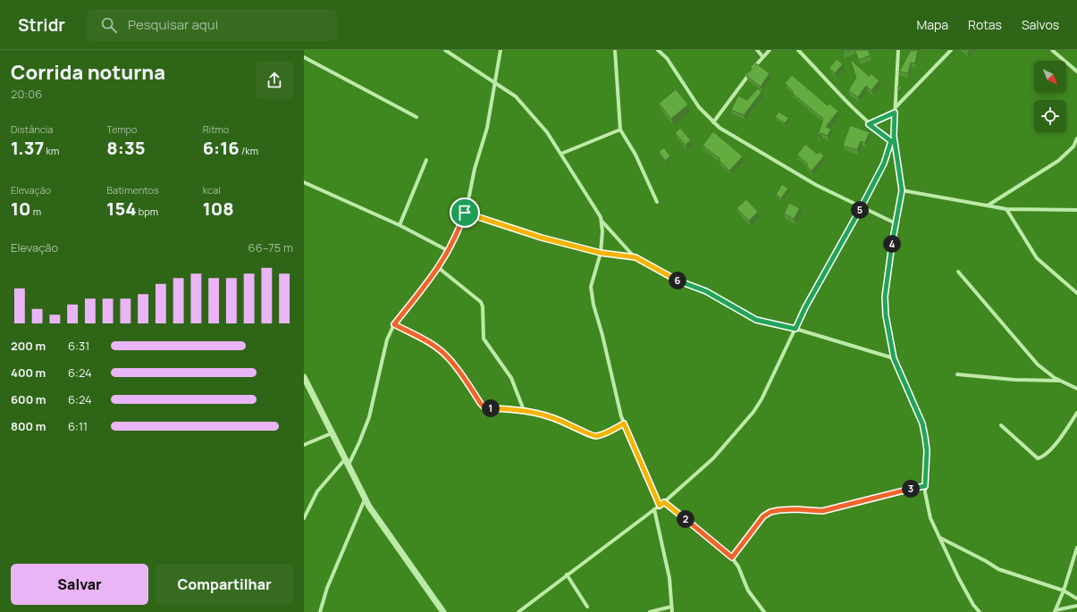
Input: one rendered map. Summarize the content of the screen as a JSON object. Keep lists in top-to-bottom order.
{
  "north": "bottom right",
  "page": {
    "header": "Stridr",
    "search": "Pesquisar aqui",
    "nav": ["Mapa", "Rotas", "Salvos"],
    "heading": ["Corrida noturna", "20:06"],
    "stats": [
      ["Distância", "1.37 km"],
      ["Tempo", "8:35"],
      ["Ritmo", "6:16 /km"],
      ["Elevação", "10 m"],
      ["Batimentos", "154 bpm"],
      ["kcal", "108"]
    ],
    "pins": [
      "5",
      "4",
      "6",
      "1",
      "3",
      "2"
    ],
    "chart": ["Elevação", "66–75 m"],
    "list": [
      {
        "name": "200 m",
        "note": "6:31"
      },
      {
        "name": "400 m",
        "note": "6:24"
      },
      {
        "name": "600 m",
        "note": "6:24"
      },
      {
        "name": "800 m",
        "note": "6:11"
      }
    ],
    "buttons": ["Salvar", "Compartilhar"]
  }
}
